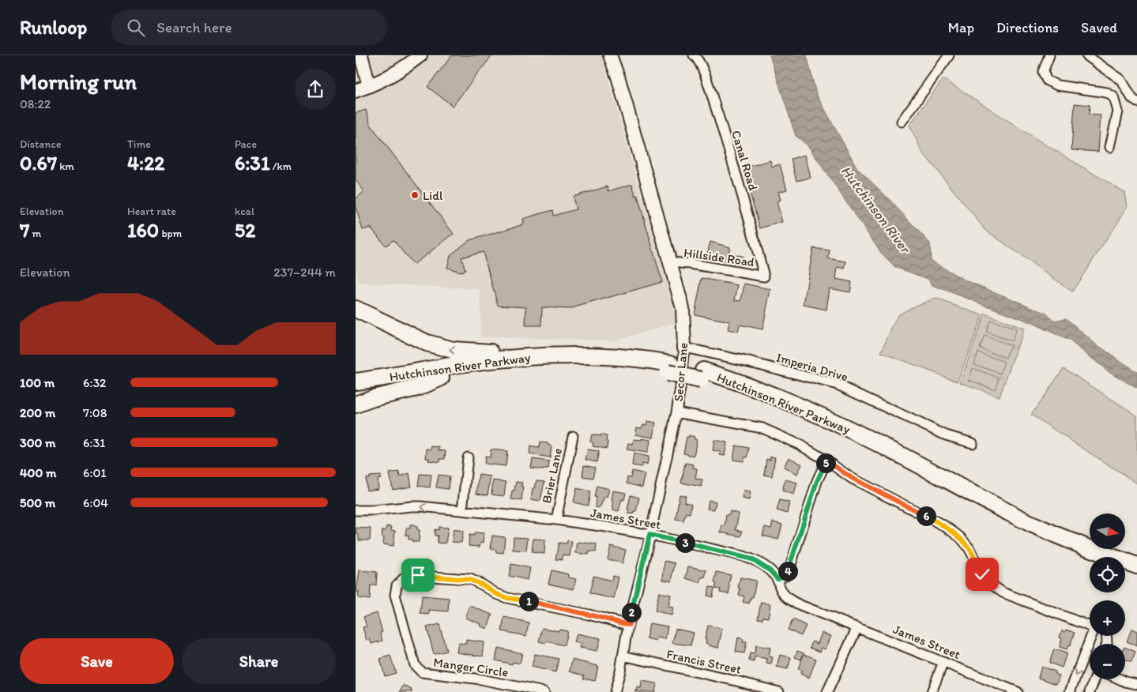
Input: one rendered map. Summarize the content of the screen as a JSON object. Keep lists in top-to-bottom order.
{
  "streets": {
    "highway": ["Hutchinson River Parkway"],
    "street": [
      "Canal Road",
      "Hillside Road",
      "Imperia Drive",
      "Secor Lane",
      "Brier Lane",
      "James Street",
      "Francis Street",
      "Manger Circle"
    ]
  },
  "crossings": [
    ["Canal Road", "Hillside Road"],
    ["Hillside Road", "Secor Lane"],
    ["Imperia Drive", "Secor Lane"],
    ["Secor Lane", "James Street"],
    ["Secor Lane", "Francis Street"],
    ["Secor Lane", "Manger Circle"],
    ["Brier Lane", "James Street"]
  ],
  "water": ["Hutchinson River"],
  "places": ["Lidl"],
  "north": "right",
  "page": {
    "header": "Runloop",
    "search": "Search here",
    "nav": ["Map", "Directions", "Saved"],
    "heading": ["Morning run", "08:22"],
    "stats": [
      ["Distance", "0.67 km"],
      ["Time", "4:22"],
      ["Pace", "6:31 /km"],
      ["Elevation", "7 m"],
      ["Heart rate", "160 bpm"],
      ["kcal", "52"]
    ],
    "chart": ["Elevation", "237–244 m"],
    "list": [
      {
        "name": "100 m",
        "note": "6:32"
      },
      {
        "name": "200 m",
        "note": "7:08"
      },
      {
        "name": "300 m",
        "note": "6:31"
      },
      {
        "name": "400 m",
        "note": "6:01"
      },
      {
        "name": "500 m",
        "note": "6:04"
      }
    ],
    "pins": [
      "5",
      "6",
      "3",
      "4",
      "1",
      "2"
    ],
    "map_buttons": ["+", "−"],
    "buttons": ["Save", "Share"]
  }
}
